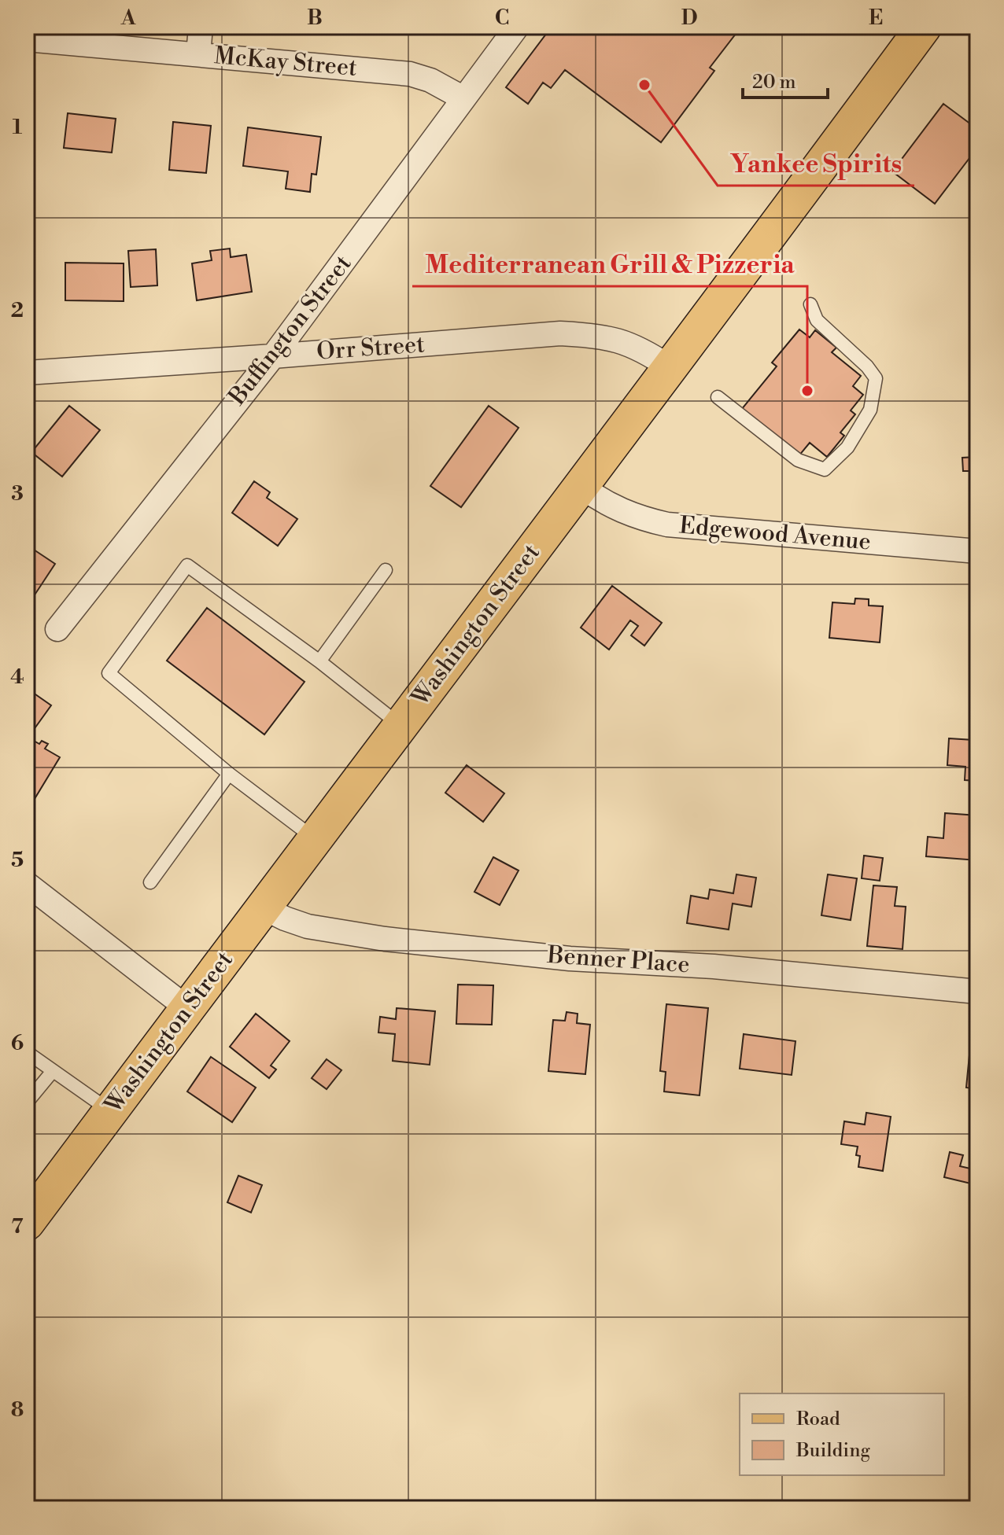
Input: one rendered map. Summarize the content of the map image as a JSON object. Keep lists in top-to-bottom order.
{
  "streets": {
    "main road": ["Washington Street"],
    "street": [
      "McKay Street",
      "Buffington Street",
      "Orr Street",
      "Edgewood Avenue",
      "Benner Place"
    ]
  },
  "crossings": [
    ["McKay Street", "Buffington Street"],
    ["Buffington Street", "Orr Street"],
    ["Orr Street", "Washington Street"],
    ["Edgewood Avenue", "Washington Street"],
    ["Washington Street", "Benner Place"]
  ],
  "places": ["Yankee Spirits", "Mediterranean Grill & Pizzeria"],
  "legend": ["Road", "Building"],
  "scale_bar": "20 m",
  "grid": {
    "columns": [
      "A",
      "B",
      "C",
      "D",
      "E"
    ],
    "rows": [
      "1",
      "2",
      "3",
      "4",
      "5",
      "6",
      "7",
      "8"
    ]
  }
}
